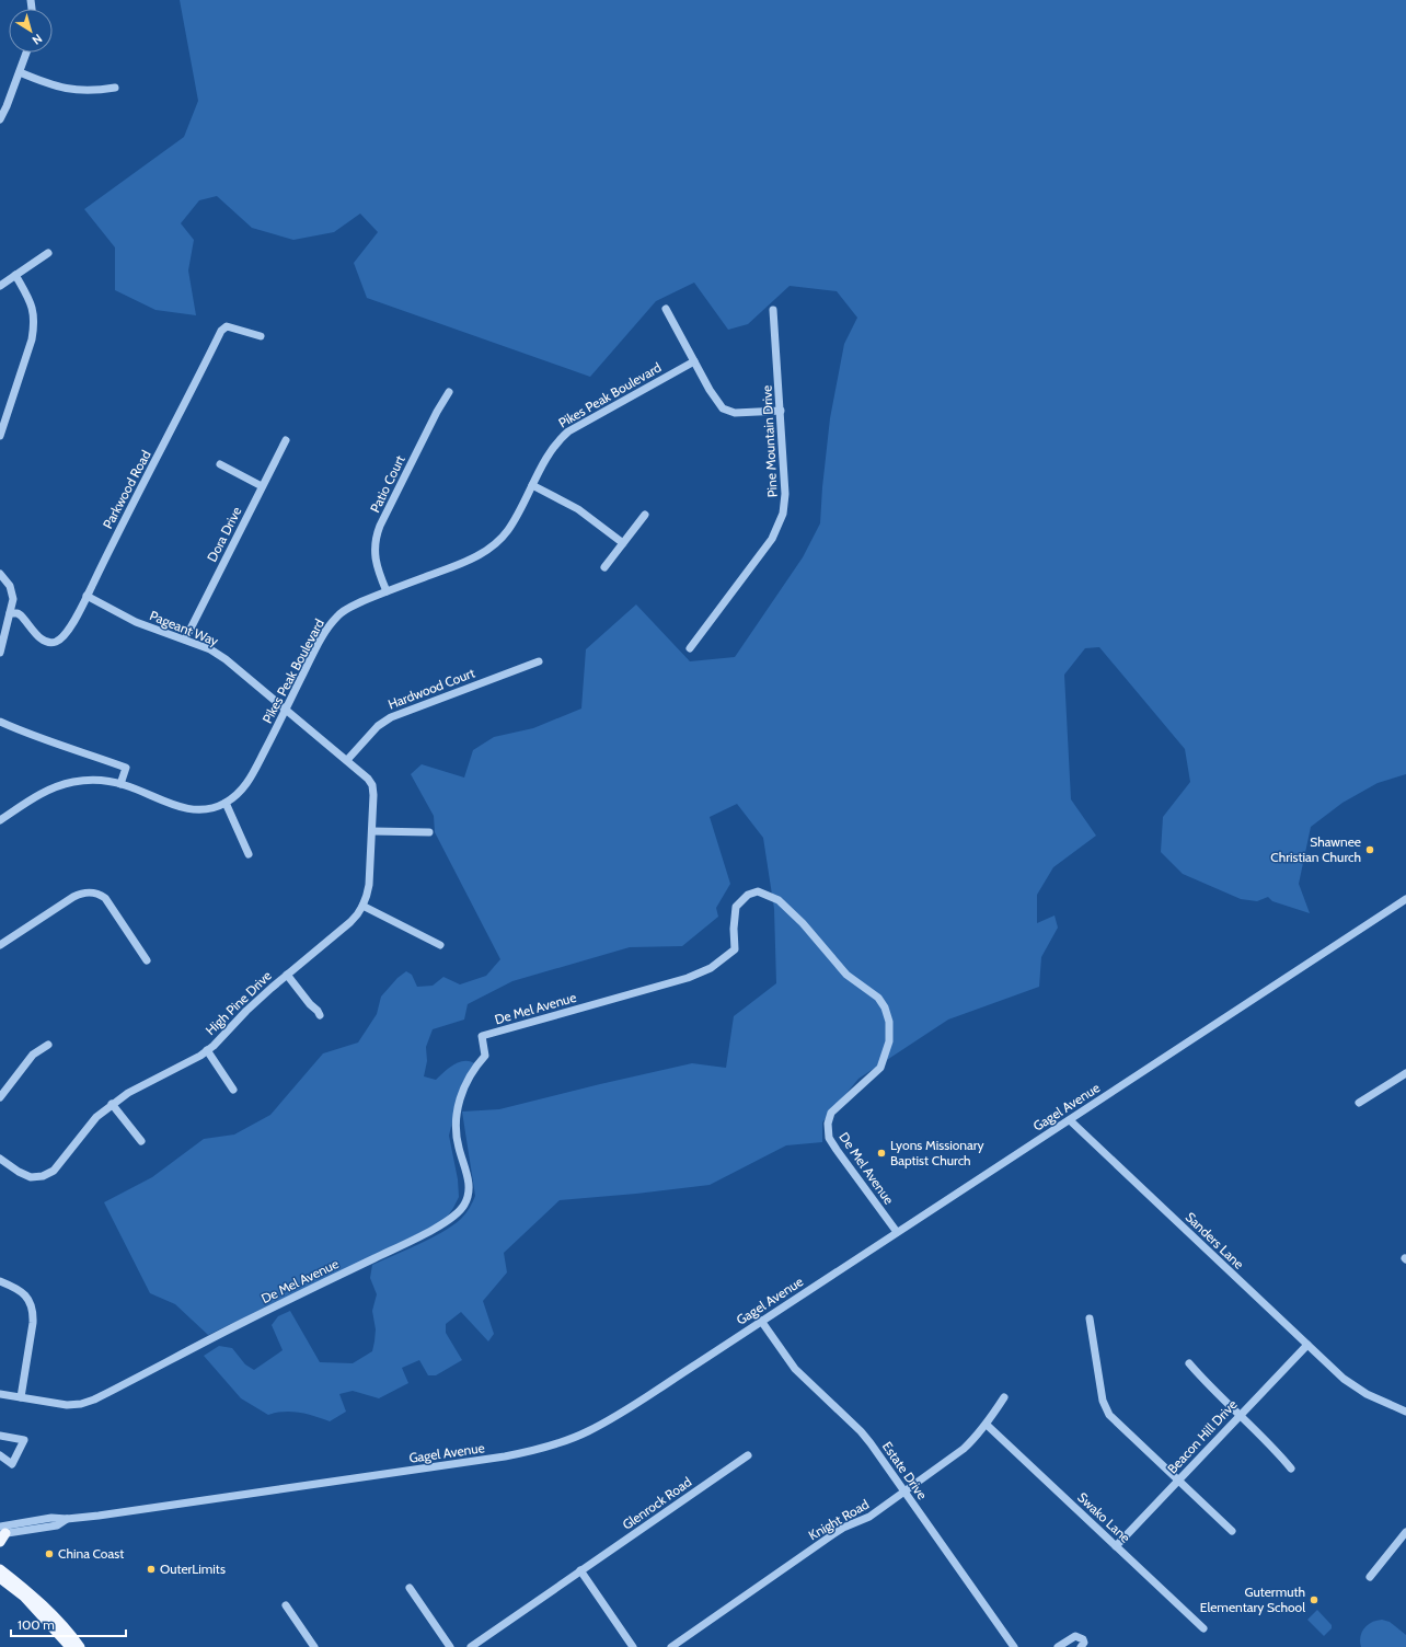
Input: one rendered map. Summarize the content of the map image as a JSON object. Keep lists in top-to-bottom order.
{
  "streets": {
    "street": [
      "Pikes Peak Boulevard",
      "Pine Mountain Drive",
      "Patio Court",
      "Parkwood Road",
      "Dora Drive",
      "Pageant Way",
      "Hardwood Court",
      "High Pine Drive",
      "De Mel Avenue",
      "Gagel Avenue",
      "Sanders Lane",
      "Beacon Hill Drive",
      "Estate Drive",
      "Glenrock Road",
      "Swako Lane",
      "Knight Road"
    ]
  },
  "crossings": [
    ["Pikes Peak Boulevard", "Patio Court"],
    ["Pikes Peak Boulevard", "Pageant Way"],
    ["Parkwood Road", "Pageant Way"],
    ["Dora Drive", "Pageant Way"],
    ["Pageant Way", "Hardwood Court"],
    ["Pageant Way", "High Pine Drive"],
    ["Hardwood Court", "High Pine Drive"],
    ["De Mel Avenue", "Gagel Avenue"],
    ["Gagel Avenue", "Sanders Lane"],
    ["Gagel Avenue", "Estate Drive"],
    ["Sanders Lane", "Beacon Hill Drive"],
    ["Beacon Hill Drive", "Swako Lane"],
    ["Estate Drive", "Knight Road"],
    ["Swako Lane", "Knight Road"]
  ],
  "places": [
    "Shawnee Christian Church",
    "Lyons Missionary Baptist Church",
    "China Coast",
    "OuterLimits",
    "Gutermuth Elementary School"
  ],
  "scale_bar": "100 m",
  "north": "bottom right"
}
